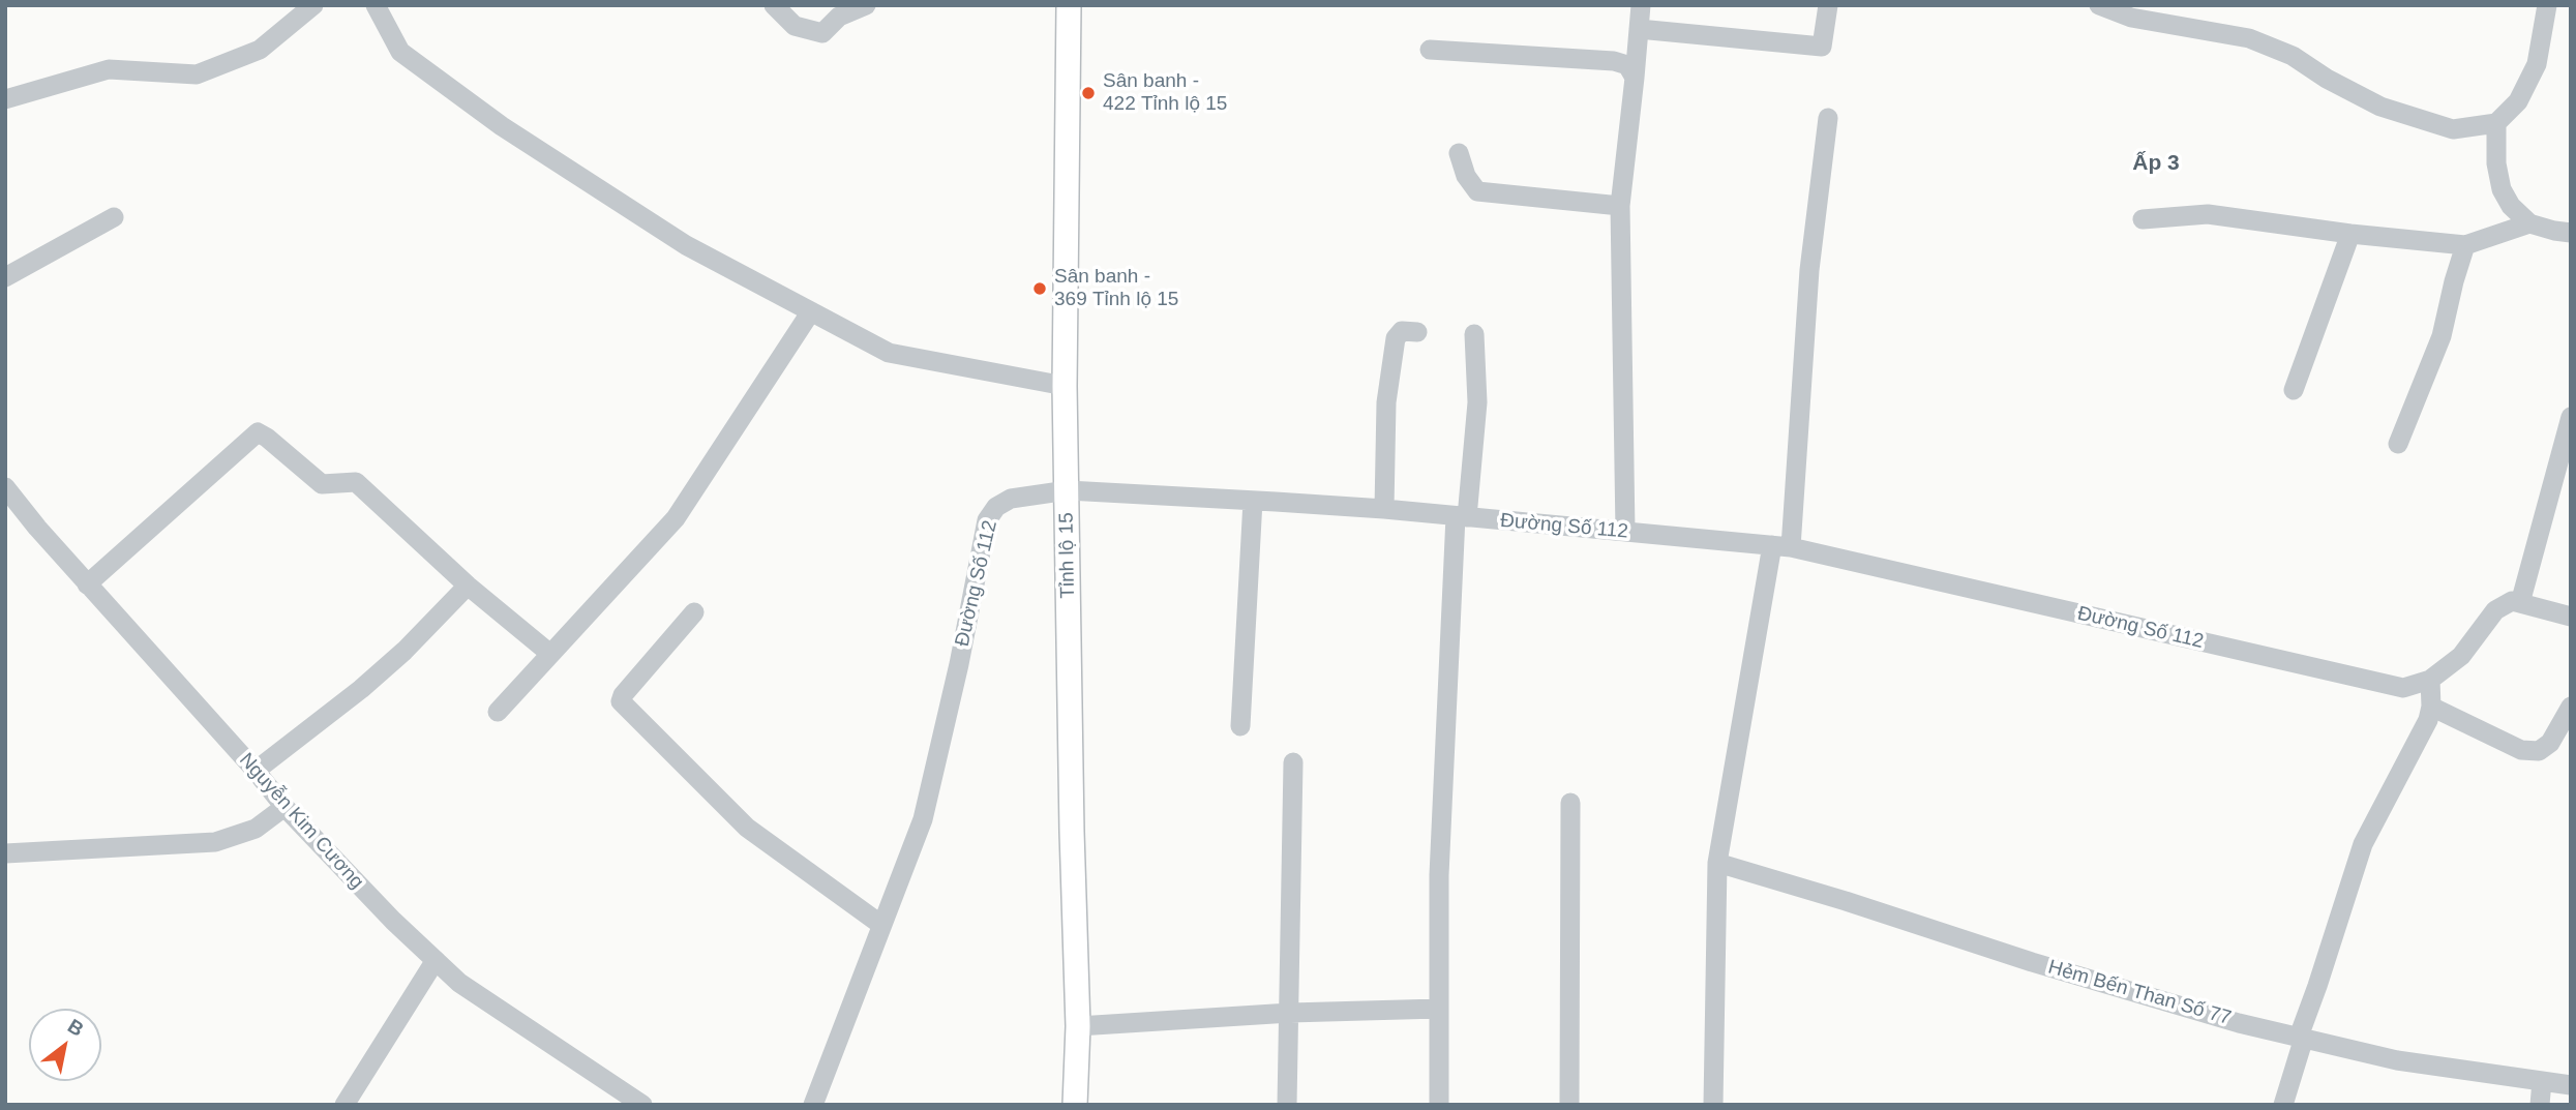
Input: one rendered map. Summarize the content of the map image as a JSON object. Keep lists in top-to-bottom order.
{
  "streets": {
    "main road": ["Tỉnh lộ 15"],
    "street": ["Đường Số 112", "Nguyễn Kim Cương", "Hẻm Bến Than Số 77"]
  },
  "crossings": [
    ["Đường Số 112", "Tỉnh lộ 15"]
  ],
  "districts": ["Ấp 3"],
  "places": ["Sân banh - 422 Tỉnh lộ 15", "Sân banh - 369 Tỉnh lộ 15"],
  "north": "top right"
}
